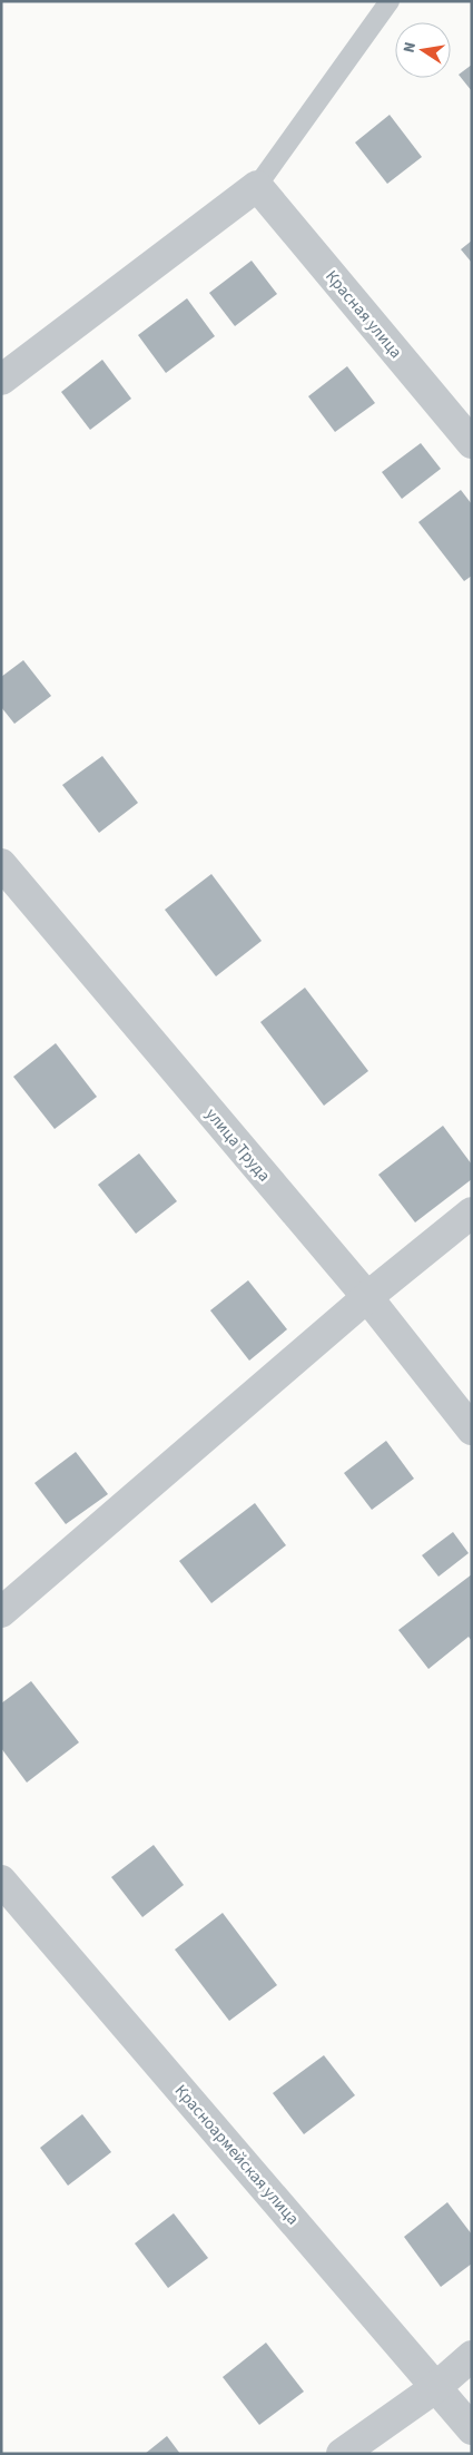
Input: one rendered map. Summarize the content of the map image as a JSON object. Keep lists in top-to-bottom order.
{
  "streets": {
    "street": ["Красная улица", "улица Труда", "Красноармейская улица"]
  },
  "north": "left"
}
